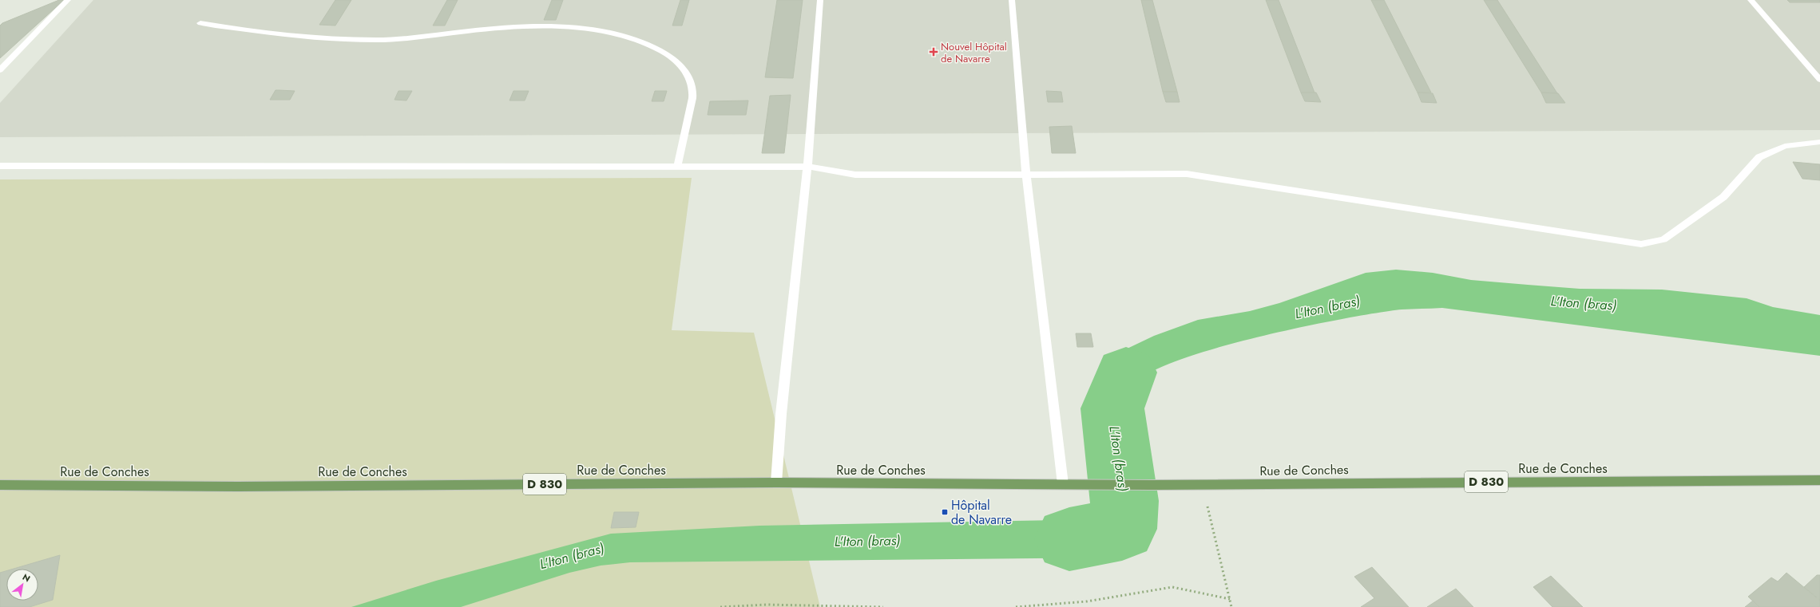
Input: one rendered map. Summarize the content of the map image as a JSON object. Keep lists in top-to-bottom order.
{
  "streets": {
    "main road": ["Rue de Conches", "D 830"]
  },
  "water": ["L'Iton (bras)"],
  "places": {
    "health": ["Nouvel Hôpital de Navarre"],
    "transit": ["Hôpital de Navarre"]
  },
  "north": "top right"
}
